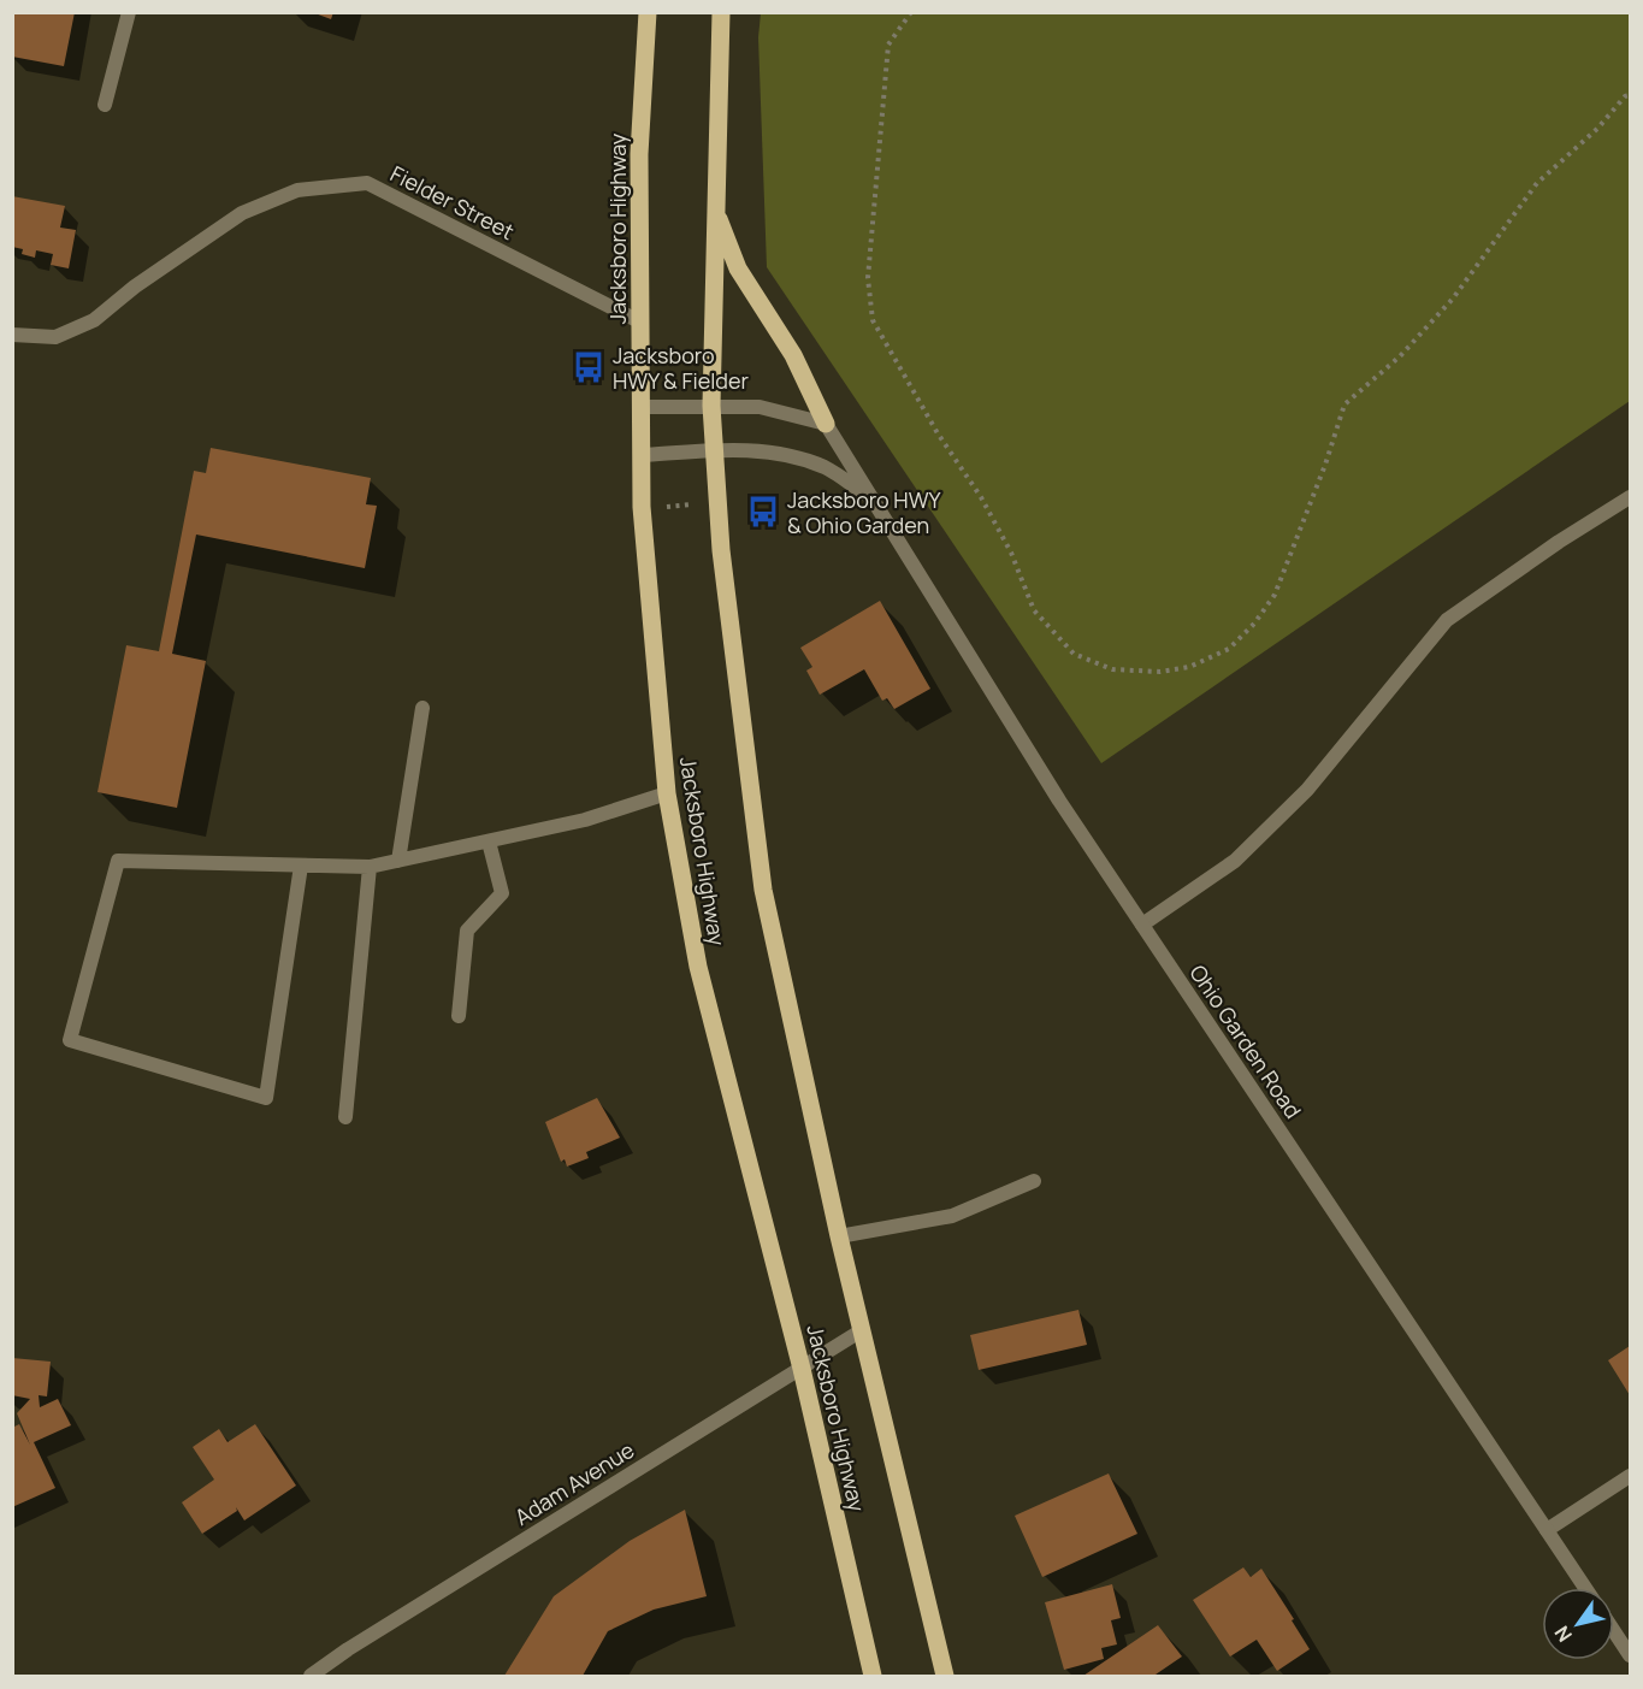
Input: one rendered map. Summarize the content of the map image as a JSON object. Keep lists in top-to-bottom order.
{
  "streets": {
    "main road": ["Jacksboro Highway"],
    "street": ["Fielder Street", "Ohio Garden Road", "Adam Avenue"]
  },
  "crossings": [
    ["Fielder Street", "Jacksboro Highway"],
    ["Jacksboro Highway", "Ohio Garden Road"],
    ["Jacksboro Highway", "Adam Avenue"]
  ],
  "places": {
    "bus stop": ["Jacksboro HWY & Fielder", "Jacksboro HWY & Ohio Garden"]
  },
  "north": "bottom left"
}
